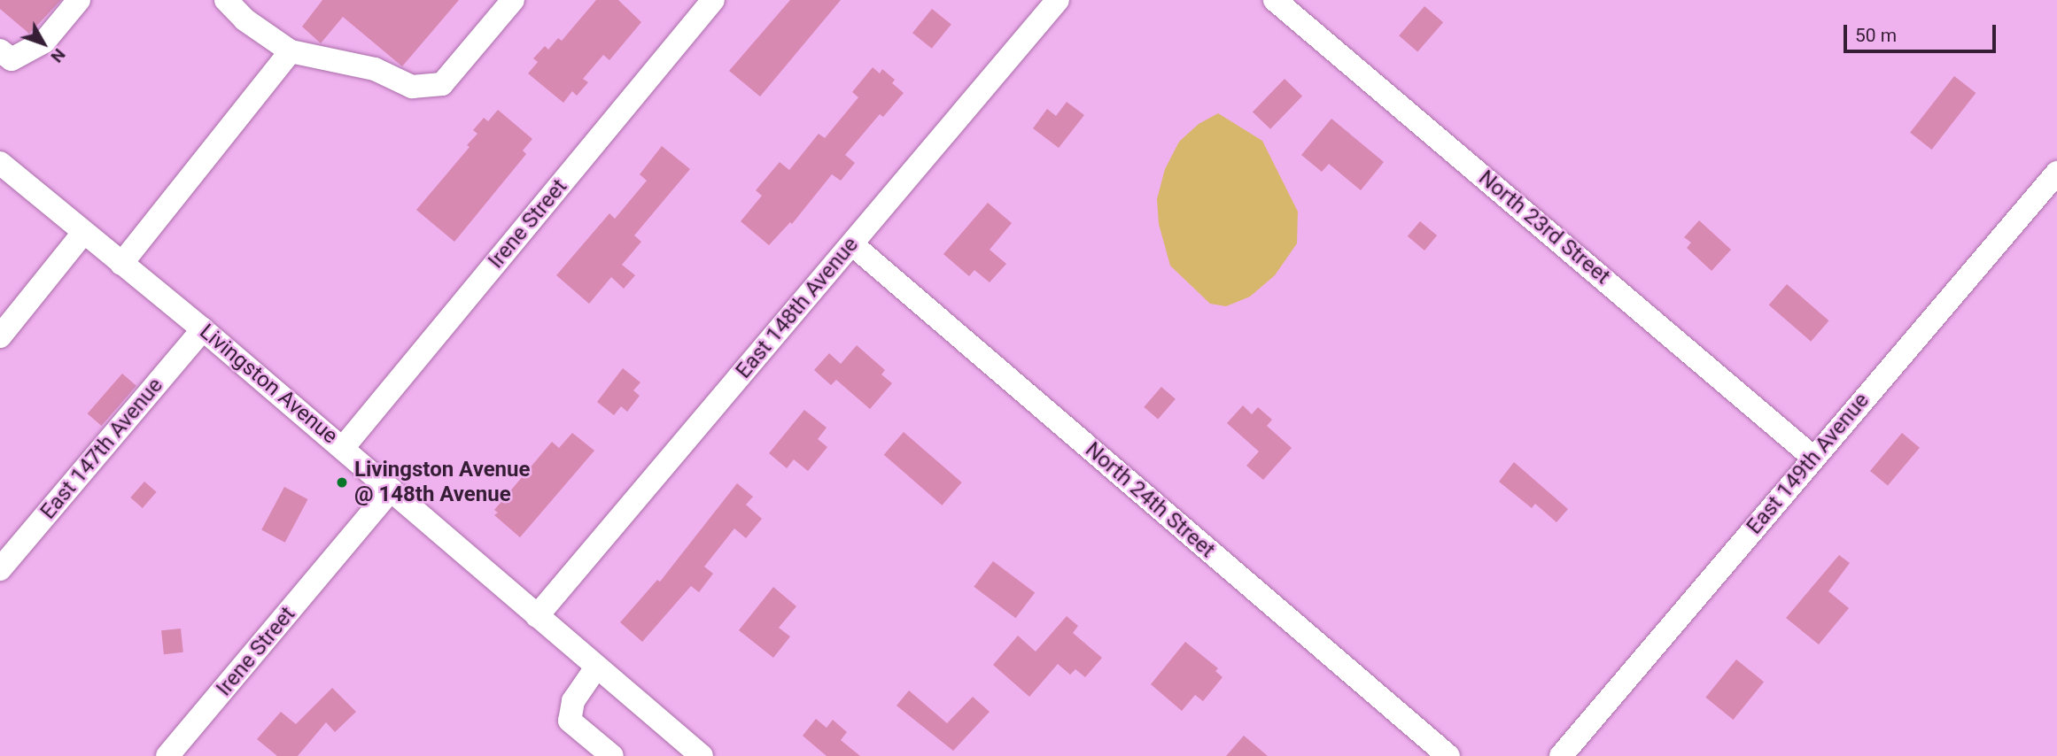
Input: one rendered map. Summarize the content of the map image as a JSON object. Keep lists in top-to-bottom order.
{
  "streets": {
    "street": [
      "Irene Street",
      "North 23rd Street",
      "East 148th Avenue",
      "Livingston Avenue",
      "East 147th Avenue",
      "East 149th Avenue",
      "North 24th Street"
    ]
  },
  "crossings": [
    ["Irene Street", "Livingston Avenue"],
    ["North 23rd Street", "East 149th Avenue"],
    ["East 148th Avenue", "Livingston Avenue"],
    ["East 148th Avenue", "North 24th Street"],
    ["Livingston Avenue", "East 147th Avenue"]
  ],
  "places": ["Livingston Avenue @ 148th Avenue"],
  "scale_bar": "50 m",
  "north": "bottom right"
}
